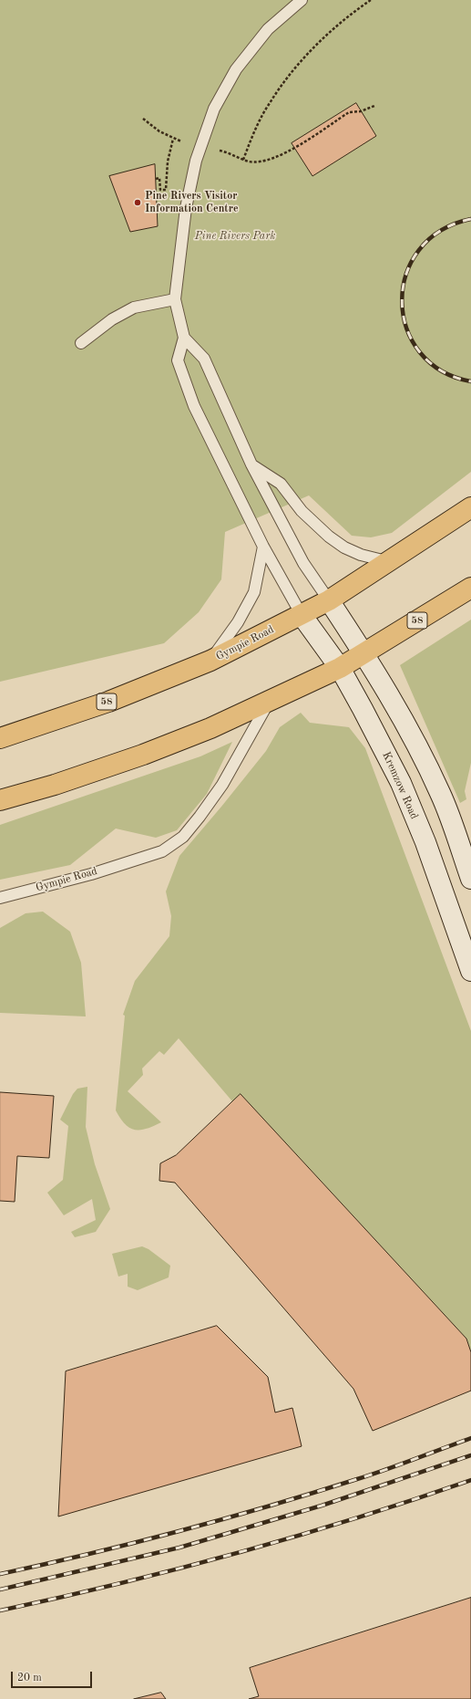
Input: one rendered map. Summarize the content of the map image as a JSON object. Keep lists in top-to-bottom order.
{
  "streets": {
    "highway": ["58", "Gympie Road"],
    "street": ["Kremzow Road"]
  },
  "crossings": [
    ["58", "Gympie Road"],
    ["58", "Kremzow Road"],
    ["Gympie Road", "Kremzow Road"]
  ],
  "parks": ["Pine Rivers Park"],
  "places": ["Pine Rivers Visitor Information Centre"],
  "scale_bar": "20 m"
}
